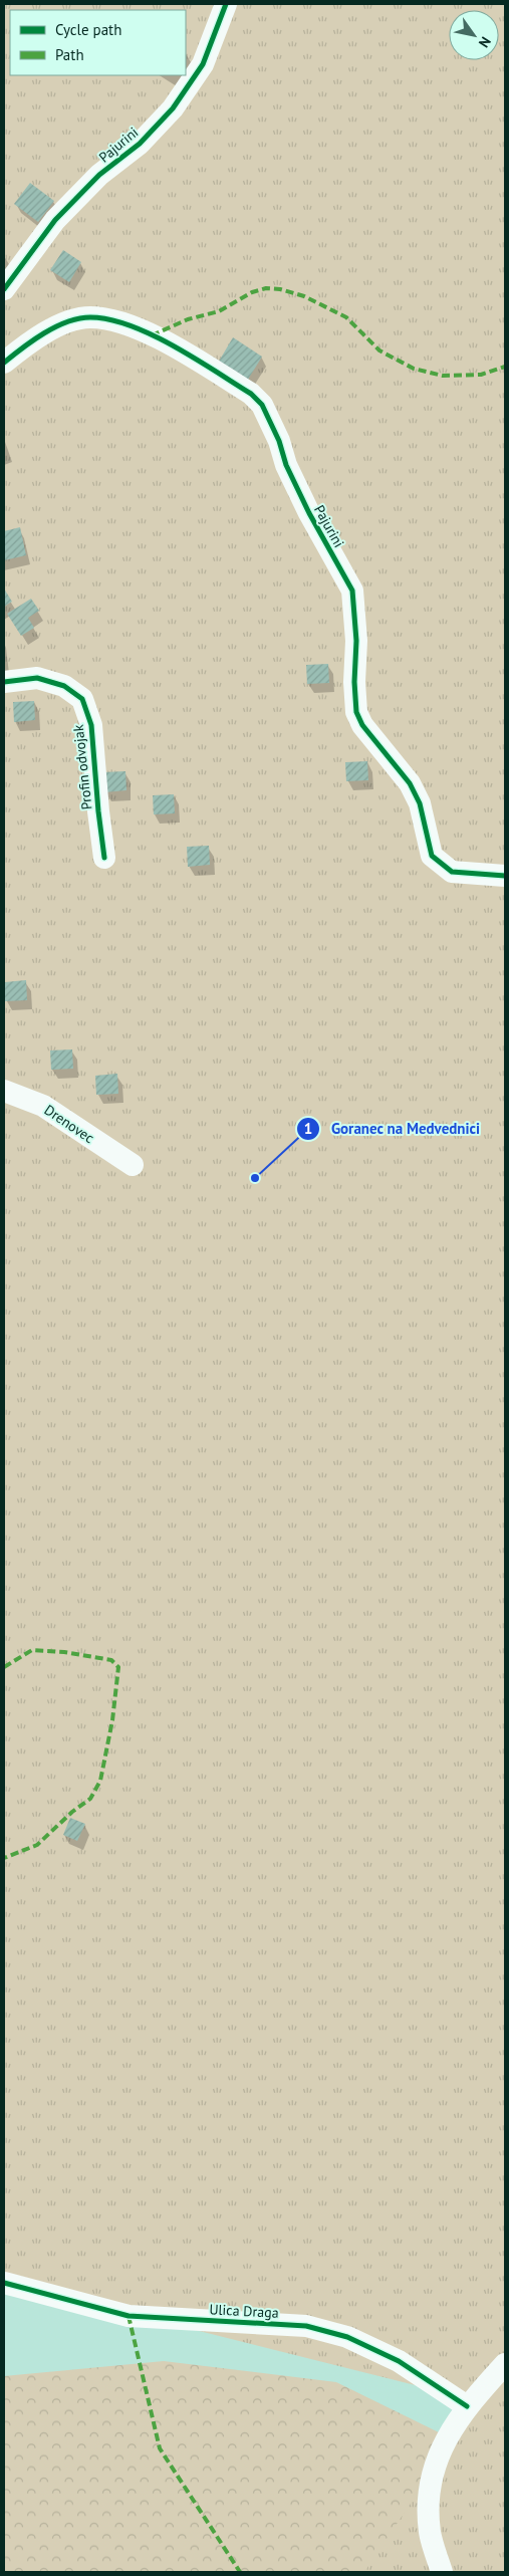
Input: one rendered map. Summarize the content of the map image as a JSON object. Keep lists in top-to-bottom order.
{
  "streets": {
    "street": [
      "Pajurini",
      "Profin odvojak",
      "Drenovec",
      "Ulica Draga"
    ]
  },
  "places": ["Goranec na Medvednici"],
  "legend": ["Cycle path", "Path"],
  "north": "bottom right"
}
